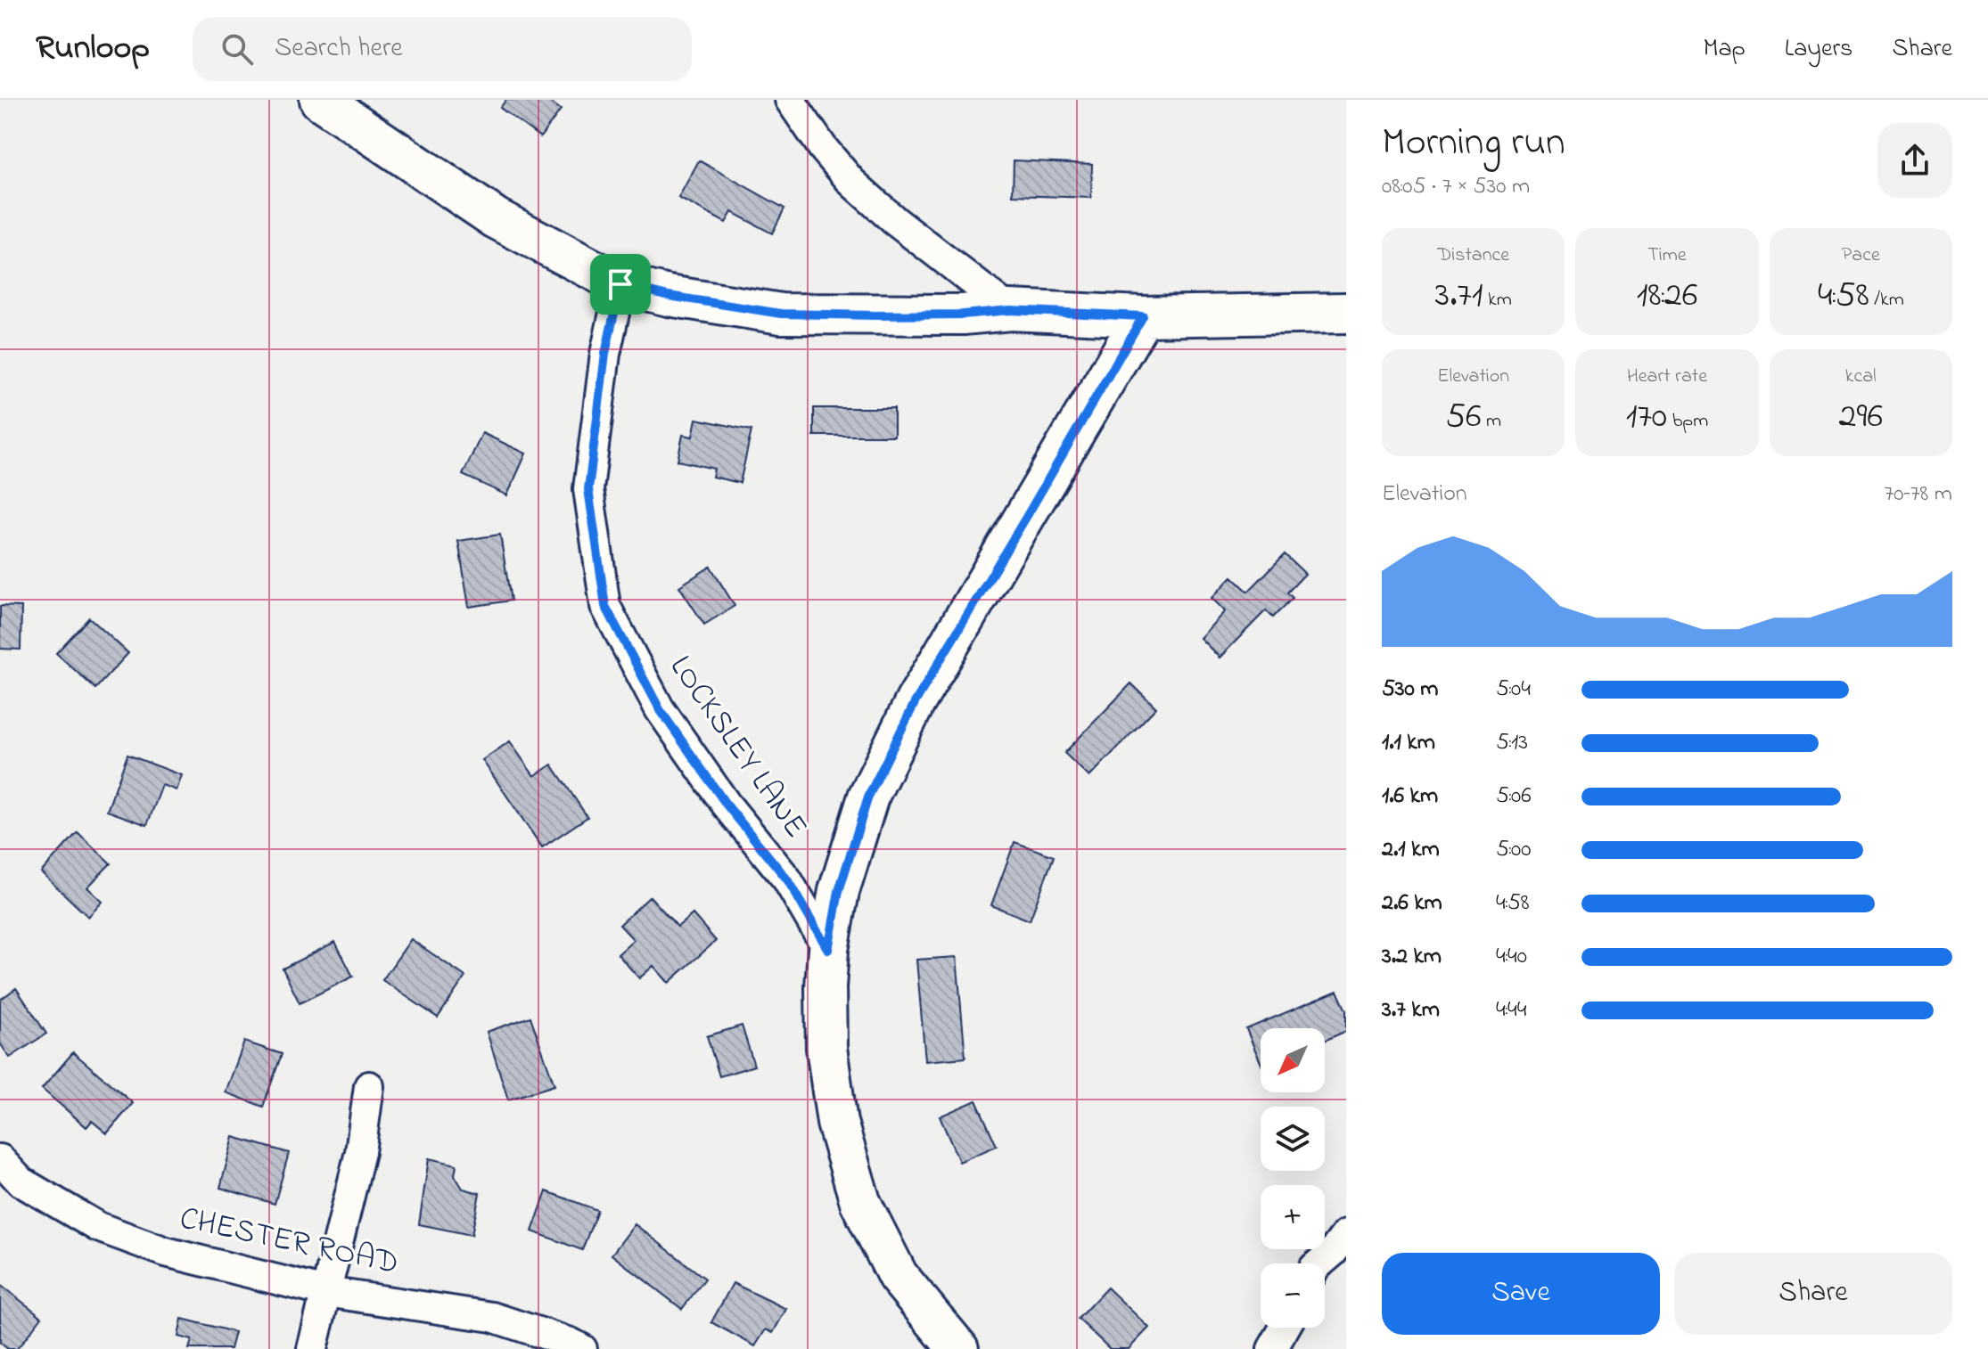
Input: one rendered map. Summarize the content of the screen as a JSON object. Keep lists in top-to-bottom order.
{
  "streets": {
    "street": ["LOCKSLEY LANE", "CHESTER ROAD"]
  },
  "north": "bottom left",
  "page": {
    "header": "Runloop",
    "search": "Search here",
    "nav": ["Map", "Layers", "Share"],
    "heading": ["Morning run", "08:05 · 7 × 530 m"],
    "stats": [
      ["Distance", "3.71 km"],
      ["Time", "18:26"],
      ["Pace", "4:58 /km"],
      ["Elevation", "56 m"],
      ["Heart rate", "170 bpm"],
      ["kcal", "296"]
    ],
    "chart": ["Elevation", "70–78 m"],
    "list": [
      {
        "name": "530 m",
        "note": "5:04"
      },
      {
        "name": "1.1 km",
        "note": "5:13"
      },
      {
        "name": "1.6 km",
        "note": "5:06"
      },
      {
        "name": "2.1 km",
        "note": "5:00"
      },
      {
        "name": "2.6 km",
        "note": "4:58"
      },
      {
        "name": "3.2 km",
        "note": "4:40"
      },
      {
        "name": "3.7 km",
        "note": "4:44"
      }
    ],
    "map_buttons": ["+", "−"],
    "buttons": ["Save", "Share"]
  }
}
